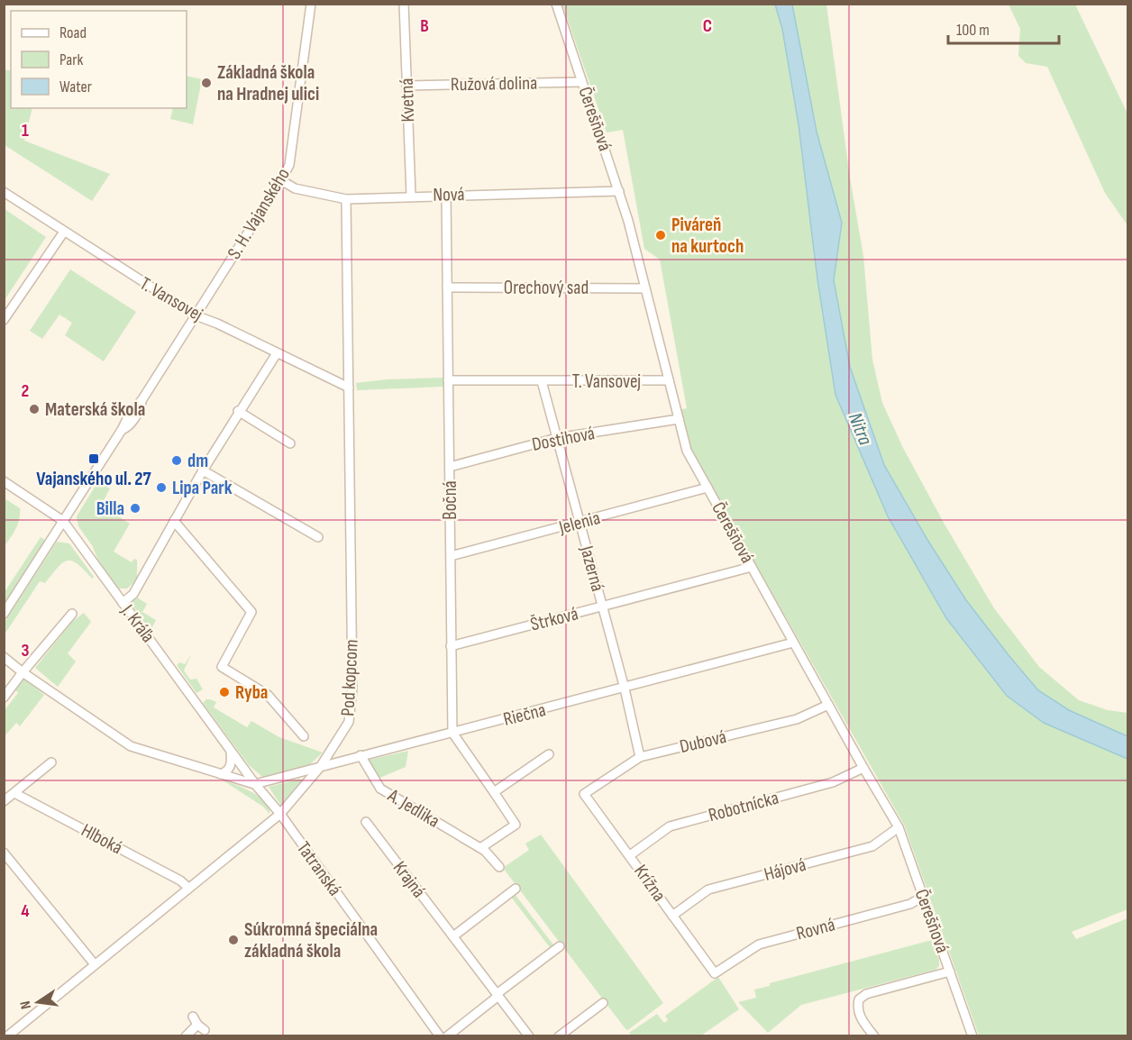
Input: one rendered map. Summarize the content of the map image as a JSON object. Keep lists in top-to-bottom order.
{
  "streets": {
    "street": [
      "Ružová dolina",
      "Kvetná",
      "Čerešňová",
      "Nová",
      "S. H. Vajanského",
      "Orechový sad",
      "T. Vansovej",
      "Dostihová",
      "Bočná",
      "Jelenia",
      "Jazerná",
      "Štrková",
      "J. Kráľa",
      "Pod kopcom",
      "Riečna",
      "Dubová",
      "Robotnícka",
      "A. Jedlika",
      "Hlboká",
      "Tatranská",
      "Hájová",
      "Krajná",
      "Krížna",
      "Rovná"
    ]
  },
  "crossings": [
    ["Ružová dolina", "Kvetná"],
    ["Ružová dolina", "Čerešňová"],
    ["Kvetná", "Nová"],
    ["Čerešňová", "Nová"],
    ["Čerešňová", "Orechový sad"],
    ["Čerešňová", "T. Vansovej"],
    ["Čerešňová", "Dostihová"],
    ["Čerešňová", "Jelenia"],
    ["Čerešňová", "Štrková"],
    ["Čerešňová", "Riečna"],
    ["Čerešňová", "Dubová"],
    ["Čerešňová", "Robotnícka"],
    ["Čerešňová", "Hájová"],
    ["Čerešňová", "Rovná"],
    ["Nová", "S. H. Vajanského"],
    ["Nová", "Bočná"],
    ["Nová", "Pod kopcom"],
    ["S. H. Vajanského", "T. Vansovej"],
    ["S. H. Vajanského", "J. Kráľa"],
    ["Orechový sad", "Bočná"],
    ["T. Vansovej", "Bočná"],
    ["T. Vansovej", "Jazerná"],
    ["T. Vansovej", "Pod kopcom"],
    ["Dostihová", "Bočná"],
    ["Dostihová", "Jazerná"],
    ["Bočná", "Jelenia"],
    ["Bočná", "Štrková"],
    ["Bočná", "Riečna"],
    ["Jelenia", "Jazerná"],
    ["Jazerná", "Štrková"],
    ["Jazerná", "Riečna"],
    ["Jazerná", "Dubová"],
    ["J. Kráľa", "Riečna"],
    ["J. Kráľa", "Tatranská"],
    ["Pod kopcom", "Riečna"],
    ["Pod kopcom", "Hlboká"],
    ["Pod kopcom", "Tatranská"],
    ["Riečna", "A. Jedlika"],
    ["Riečna", "Tatranská"],
    ["Dubová", "Krížna"],
    ["Robotnícka", "Krížna"],
    ["Hájová", "Krížna"],
    ["Krížna", "Rovná"]
  ],
  "water": ["Nitra"],
  "places": {
    "other": [
      "Základná škola na Hradnej ulici",
      "Piváreň na kurtoch",
      "Materská škola",
      "dm",
      "Lipa Park",
      "Billa",
      "Ryba",
      "Súkromná špeciálna základná škola"
    ],
    "transit": ["Vajanského ul. 27"]
  },
  "legend": ["Road", "Park", "Water"],
  "scale_bar": "100 m",
  "north": "left",
  "grid": {
    "columns": ["B", "C"],
    "rows": [
      "1",
      "2",
      "3",
      "4"
    ]
  }
}
